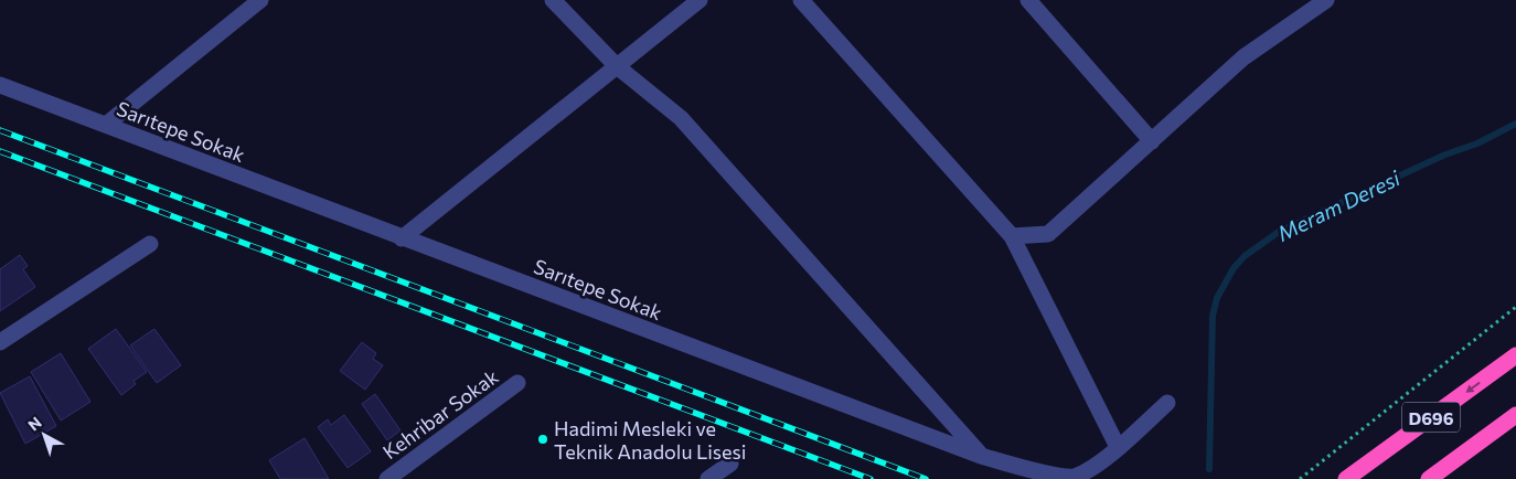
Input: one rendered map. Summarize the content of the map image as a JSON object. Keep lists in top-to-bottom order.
{
  "streets": {
    "highway": ["D696"],
    "street": ["Sarıtepe Sokak", "Kehribar Sokak"]
  },
  "water": ["Meram Deresi"],
  "places": ["Hadimi Mesleki ve Teknik Anadolu Lisesi"],
  "north": "top left"
}
